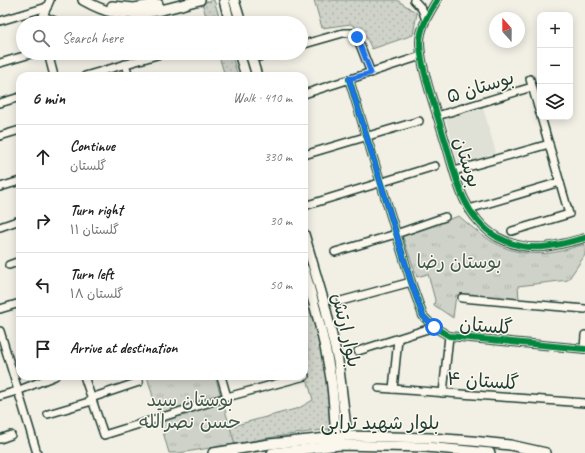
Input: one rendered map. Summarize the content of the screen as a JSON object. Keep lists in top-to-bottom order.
{
  "streets": {
    "main road": ["بلوار ارتش", "بلوار شهید ترابی"],
    "street": [
      "بوستان ۵",
      "بوستان",
      "گلستان",
      "گلستان ۴"
    ]
  },
  "crossings": [
    ["بوستان ۵", "بوستان"],
    ["بلوار ارتش", "بلوار شهید ترابی"]
  ],
  "parks": ["بوستان رضا", "بوستان سید حسن نصرالله"],
  "north": "top",
  "page": {
    "map_buttons": ["+", "−"],
    "search": "Search here",
    "heading": ["6 min", "Walk · 410 m"],
    "list": [
      ["Continue", "گلستان", "330 m"],
      ["Turn right", "گلستان ۱۱", "30 m"],
      ["Turn left", "گلستان ۱۸", "50 m"],
      "Arrive at destination"
    ]
  }
}
